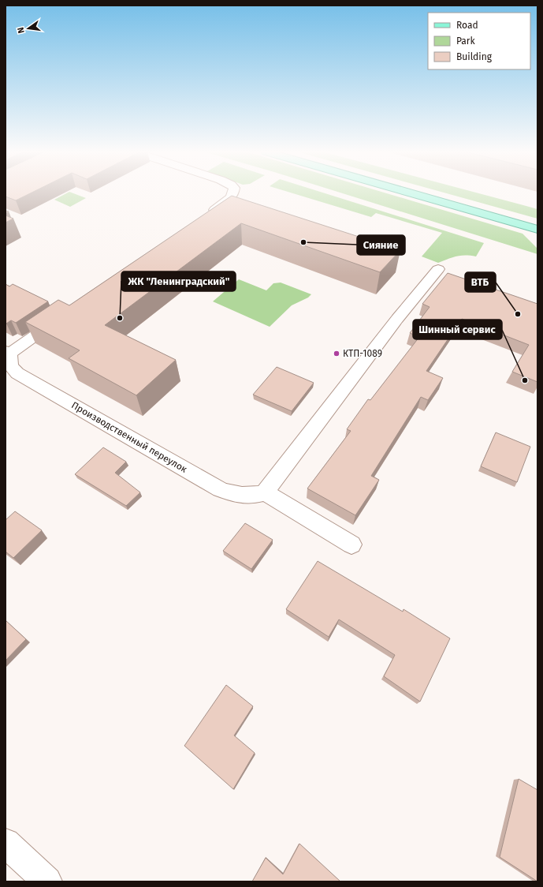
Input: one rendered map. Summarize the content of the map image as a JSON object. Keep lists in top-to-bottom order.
{
  "streets": {
    "street": ["Производственный переулок"]
  },
  "places": [
    "Сияние",
    "ВТБ",
    "ЖК \"Ленинградский\"",
    "КТП-1089",
    "Шинный сервис"
  ],
  "legend": ["Road", "Park", "Building"],
  "north": "left"
}
